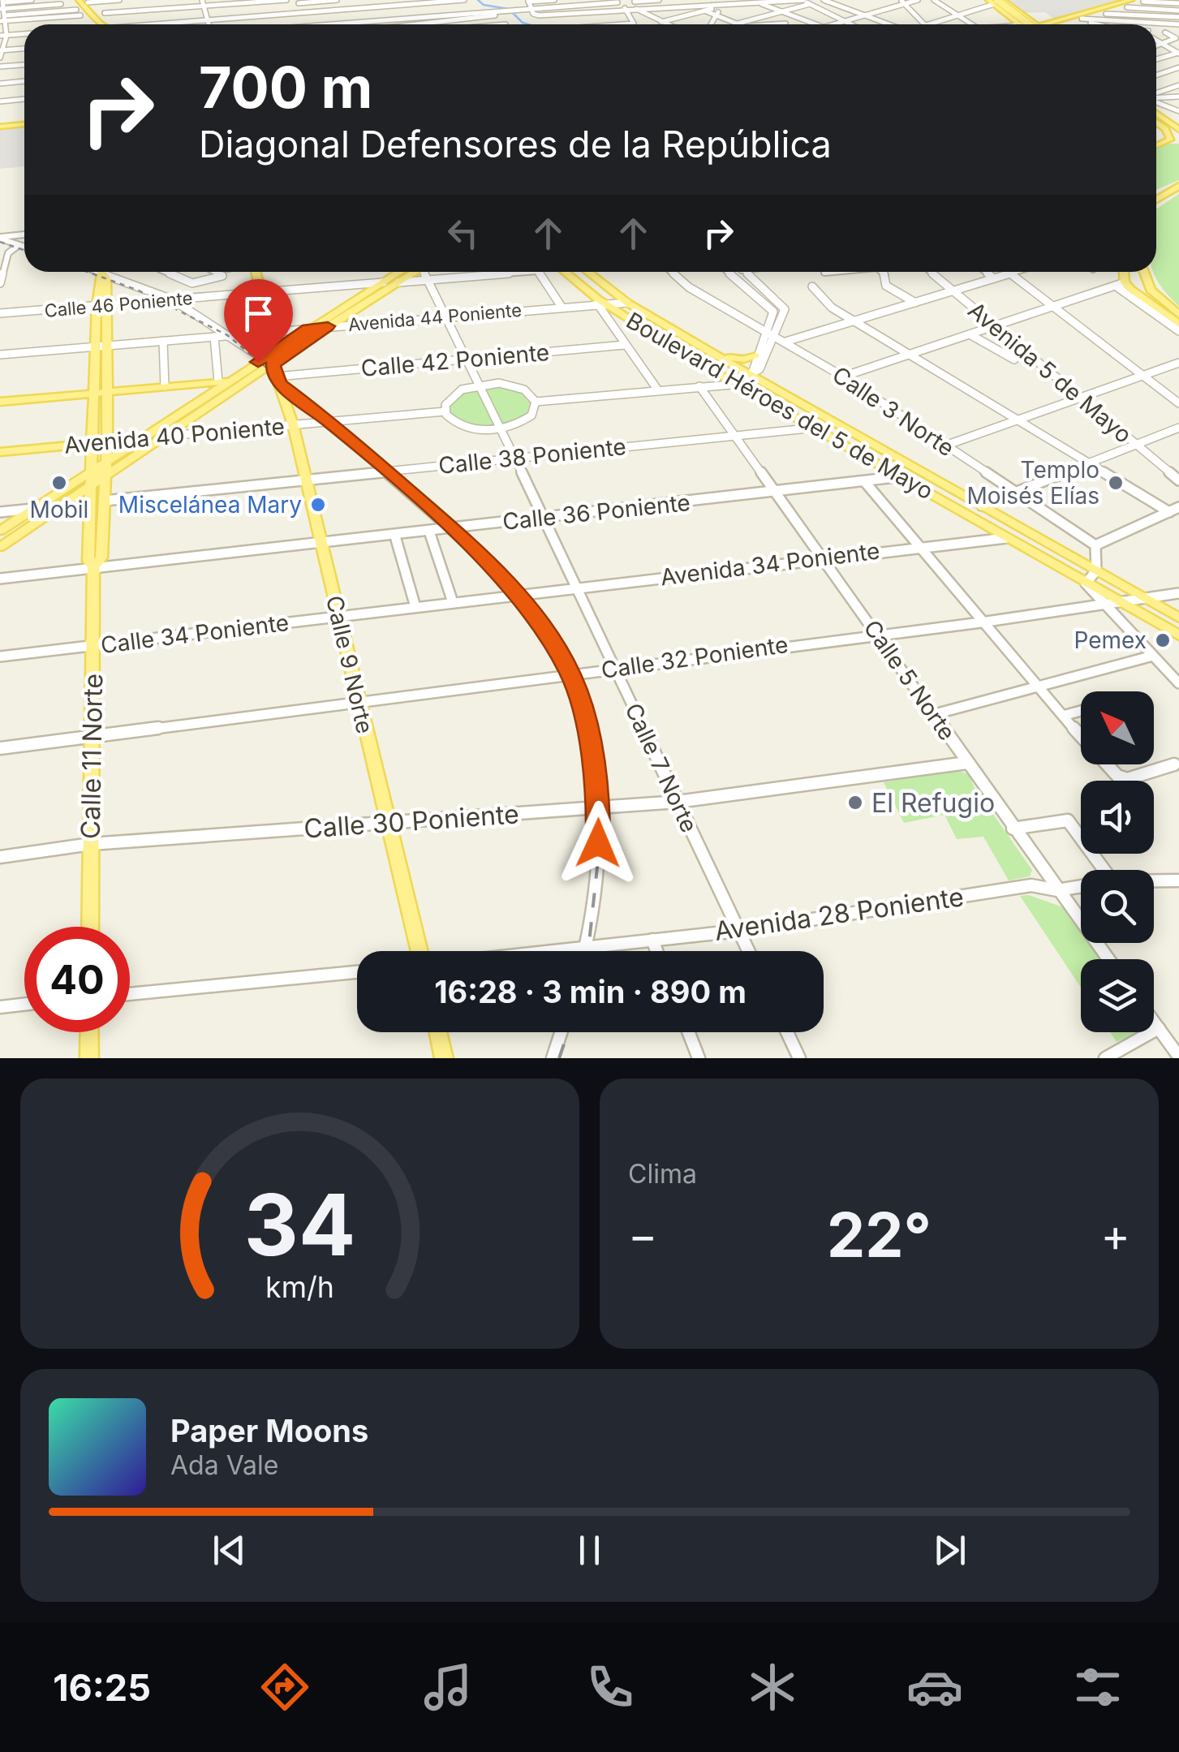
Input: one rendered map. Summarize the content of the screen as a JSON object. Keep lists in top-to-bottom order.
{
  "streets": {
    "main road": [
      "Boulevard Héroes del 5 de Mayo",
      "Avenida 40 Poniente",
      "Calle 9 Norte",
      "Calle 11 Norte"
    ],
    "street": [
      "Calle 46 Poniente",
      "Avenida 44 Poniente",
      "Calle 42 Poniente",
      "Avenida 5 de Mayo",
      "Calle 3 Norte",
      "Calle 38 Poniente",
      "Calle 36 Poniente",
      "Avenida 34 Poniente",
      "Calle 34 Poniente",
      "Calle 32 Poniente",
      "Calle 5 Norte",
      "Calle 7 Norte",
      "Calle 30 Poniente",
      "Avenida 28 Poniente"
    ]
  },
  "crossings": [
    ["Calle 46 Poniente", "Calle 11 Norte"],
    ["Avenida 44 Poniente", "Boulevard Héroes del 5 de Mayo"],
    ["Avenida 44 Poniente", "Calle 11 Norte"],
    ["Avenida 44 Poniente", "Calle 7 Norte"],
    ["Calle 42 Poniente", "Calle 9 Norte"],
    ["Calle 42 Poniente", "Calle 7 Norte"],
    ["Boulevard Héroes del 5 de Mayo", "Calle 38 Poniente"],
    ["Boulevard Héroes del 5 de Mayo", "Calle 36 Poniente"],
    ["Boulevard Héroes del 5 de Mayo", "Avenida 34 Poniente"],
    ["Boulevard Héroes del 5 de Mayo", "Calle 32 Poniente"],
    ["Avenida 40 Poniente", "Calle 9 Norte"],
    ["Avenida 40 Poniente", "Calle 11 Norte"],
    ["Calle 38 Poniente", "Calle 9 Norte"],
    ["Calle 38 Poniente", "Calle 5 Norte"],
    ["Calle 38 Poniente", "Calle 11 Norte"],
    ["Calle 38 Poniente", "Calle 7 Norte"],
    ["Calle 36 Poniente", "Calle 9 Norte"],
    ["Calle 36 Poniente", "Calle 5 Norte"],
    ["Calle 36 Poniente", "Calle 11 Norte"],
    ["Calle 36 Poniente", "Calle 7 Norte"],
    ["Avenida 34 Poniente", "Calle 34 Poniente"],
    ["Avenida 34 Poniente", "Calle 5 Norte"],
    ["Avenida 34 Poniente", "Calle 7 Norte"],
    ["Calle 34 Poniente", "Calle 9 Norte"],
    ["Calle 34 Poniente", "Calle 11 Norte"],
    ["Calle 32 Poniente", "Calle 9 Norte"],
    ["Calle 32 Poniente", "Calle 5 Norte"],
    ["Calle 32 Poniente", "Calle 11 Norte"],
    ["Calle 32 Poniente", "Calle 7 Norte"],
    ["Calle 9 Norte", "Calle 30 Poniente"],
    ["Calle 5 Norte", "Calle 30 Poniente"],
    ["Calle 5 Norte", "Avenida 28 Poniente"],
    ["Calle 11 Norte", "Calle 30 Poniente"],
    ["Calle 7 Norte", "Calle 30 Poniente"],
    ["Calle 7 Norte", "Avenida 28 Poniente"]
  ],
  "places": [
    "Mobil",
    "Templo Moisés Elías",
    "Miscelánea Mary",
    "Pemex",
    "El Refugio"
  ],
  "north": "top left",
  "page": {
    "turn": ["700 m", "Diagonal Defensores de la República"],
    "limit": "40",
    "trip": "16:28 · 3 min · 890 m",
    "tile": "Clima",
    "heat": ["−", "22°", "+"],
    "song": ["Paper Moons", "Ada Vale"],
    "tabs": "16:25",
    "gauge": ["34", "km/h"]
  }
}
